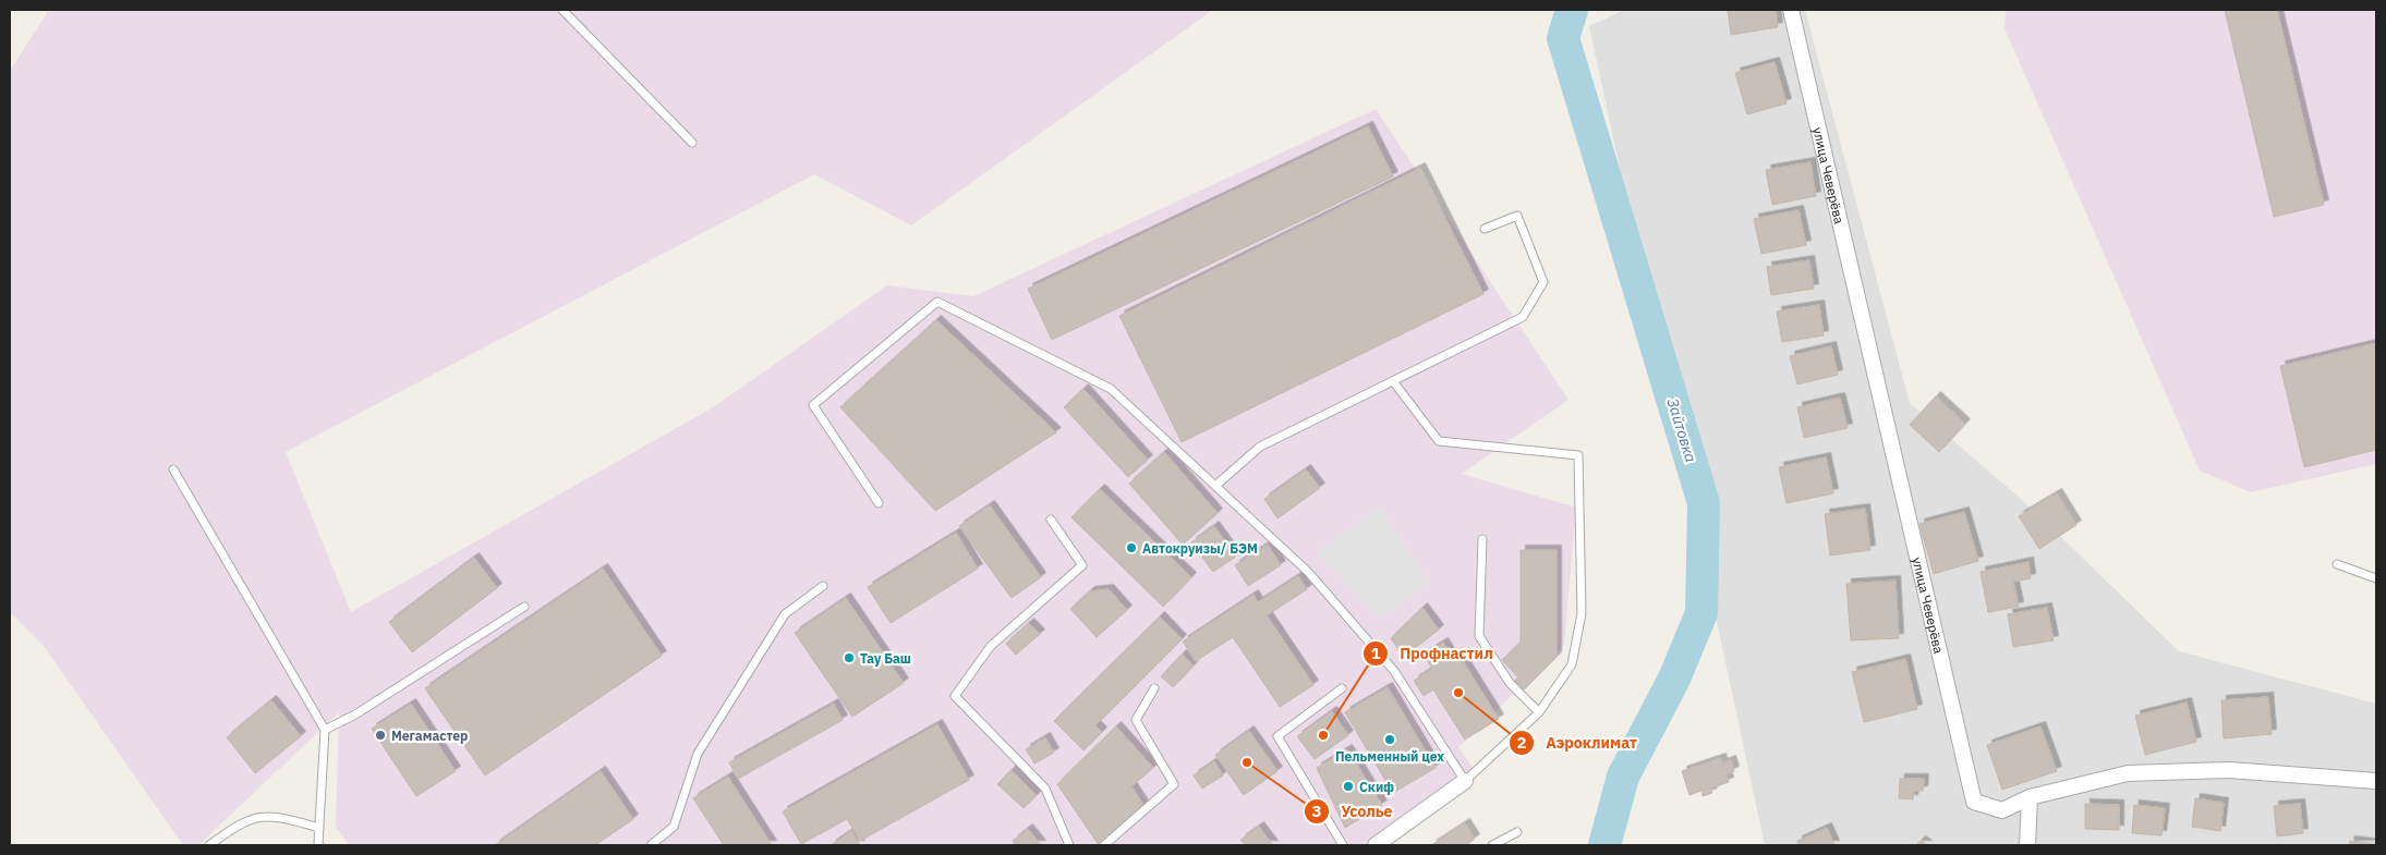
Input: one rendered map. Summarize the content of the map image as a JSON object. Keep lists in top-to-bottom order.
{
  "streets": {
    "street": ["улица Чеверёва"]
  },
  "water": ["Зайтовка"],
  "places": [
    "Автокруизы/ БЭМ",
    "Тау Баш",
    "Аэроклимат",
    "Мегамастер",
    "Профнастил",
    "Пельменный цех",
    "Усолье",
    "Скиф"
  ]
}
